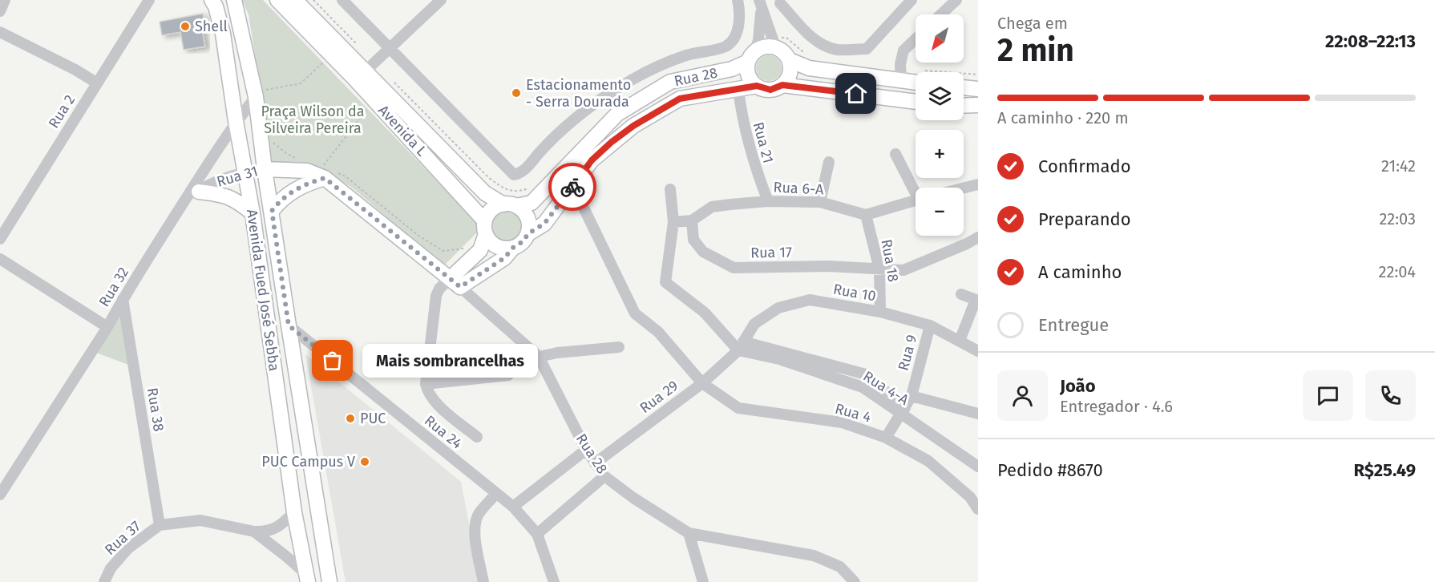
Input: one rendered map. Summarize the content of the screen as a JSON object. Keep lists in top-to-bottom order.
{
  "streets": {
    "main road": [
      "Rua 28",
      "Avenida L",
      "Rua 31",
      "Avenida Fued José Sebba"
    ],
    "street": [
      "Rua 2",
      "Rua 21",
      "Rua 6-A",
      "Rua 17",
      "Rua 18",
      "Rua 32",
      "Rua 10",
      "Rua 9",
      "Rua 4-A",
      "Rua 29",
      "Rua 38",
      "Rua 4",
      "Rua 24",
      "Rua 37"
    ]
  },
  "crossings": [
    ["Rua 28", "Avenida L"],
    ["Rua 28", "Rua 21"],
    ["Rua 28", "Rua 31"],
    ["Rua 28", "Rua 29"],
    ["Rua 21", "Rua 6-A"],
    ["Rua 31", "Rua 32"],
    ["Rua 31", "Avenida Fued José Sebba"],
    ["Rua 6-A", "Rua 17"],
    ["Rua 6-A", "Rua 18"],
    ["Rua 17", "Rua 18"],
    ["Rua 18", "Rua 10"],
    ["Rua 32", "Avenida Fued José Sebba"],
    ["Rua 32", "Rua 38"],
    ["Avenida Fued José Sebba", "Rua 24"],
    ["Avenida Fued José Sebba", "Rua 37"],
    ["Rua 10", "Rua 9"],
    ["Rua 10", "Rua 4-A"],
    ["Rua 10", "Rua 29"],
    ["Rua 9", "Rua 4-A"],
    ["Rua 9", "Rua 4"],
    ["Rua 4-A", "Rua 29"],
    ["Rua 29", "Rua 4"],
    ["Rua 38", "Rua 37"]
  ],
  "parks": ["Praça Wilson da Silveira Pereira"],
  "places": [
    "Shell",
    "Estacionamento - Serra Dourada",
    "Mais sombrancelhas",
    "PUC",
    "PUC Campus V"
  ],
  "north": "bottom left",
  "page": {
    "heading": ["2 min", "Chega em", "22:08–22:13"],
    "panel": [
      "João",
      "Entregador · 4.6",
      "Pedido #8670",
      "R$25.49"
    ],
    "map_buttons": ["+", "−"],
    "bar": "A caminho · 220 m",
    "list": [
      ["Confirmado", "21:42"],
      ["Preparando", "22:03"],
      ["A caminho", "22:04"],
      "Entregue"
    ],
    "bubble": "Mais sombrancelhas"
  }
}
